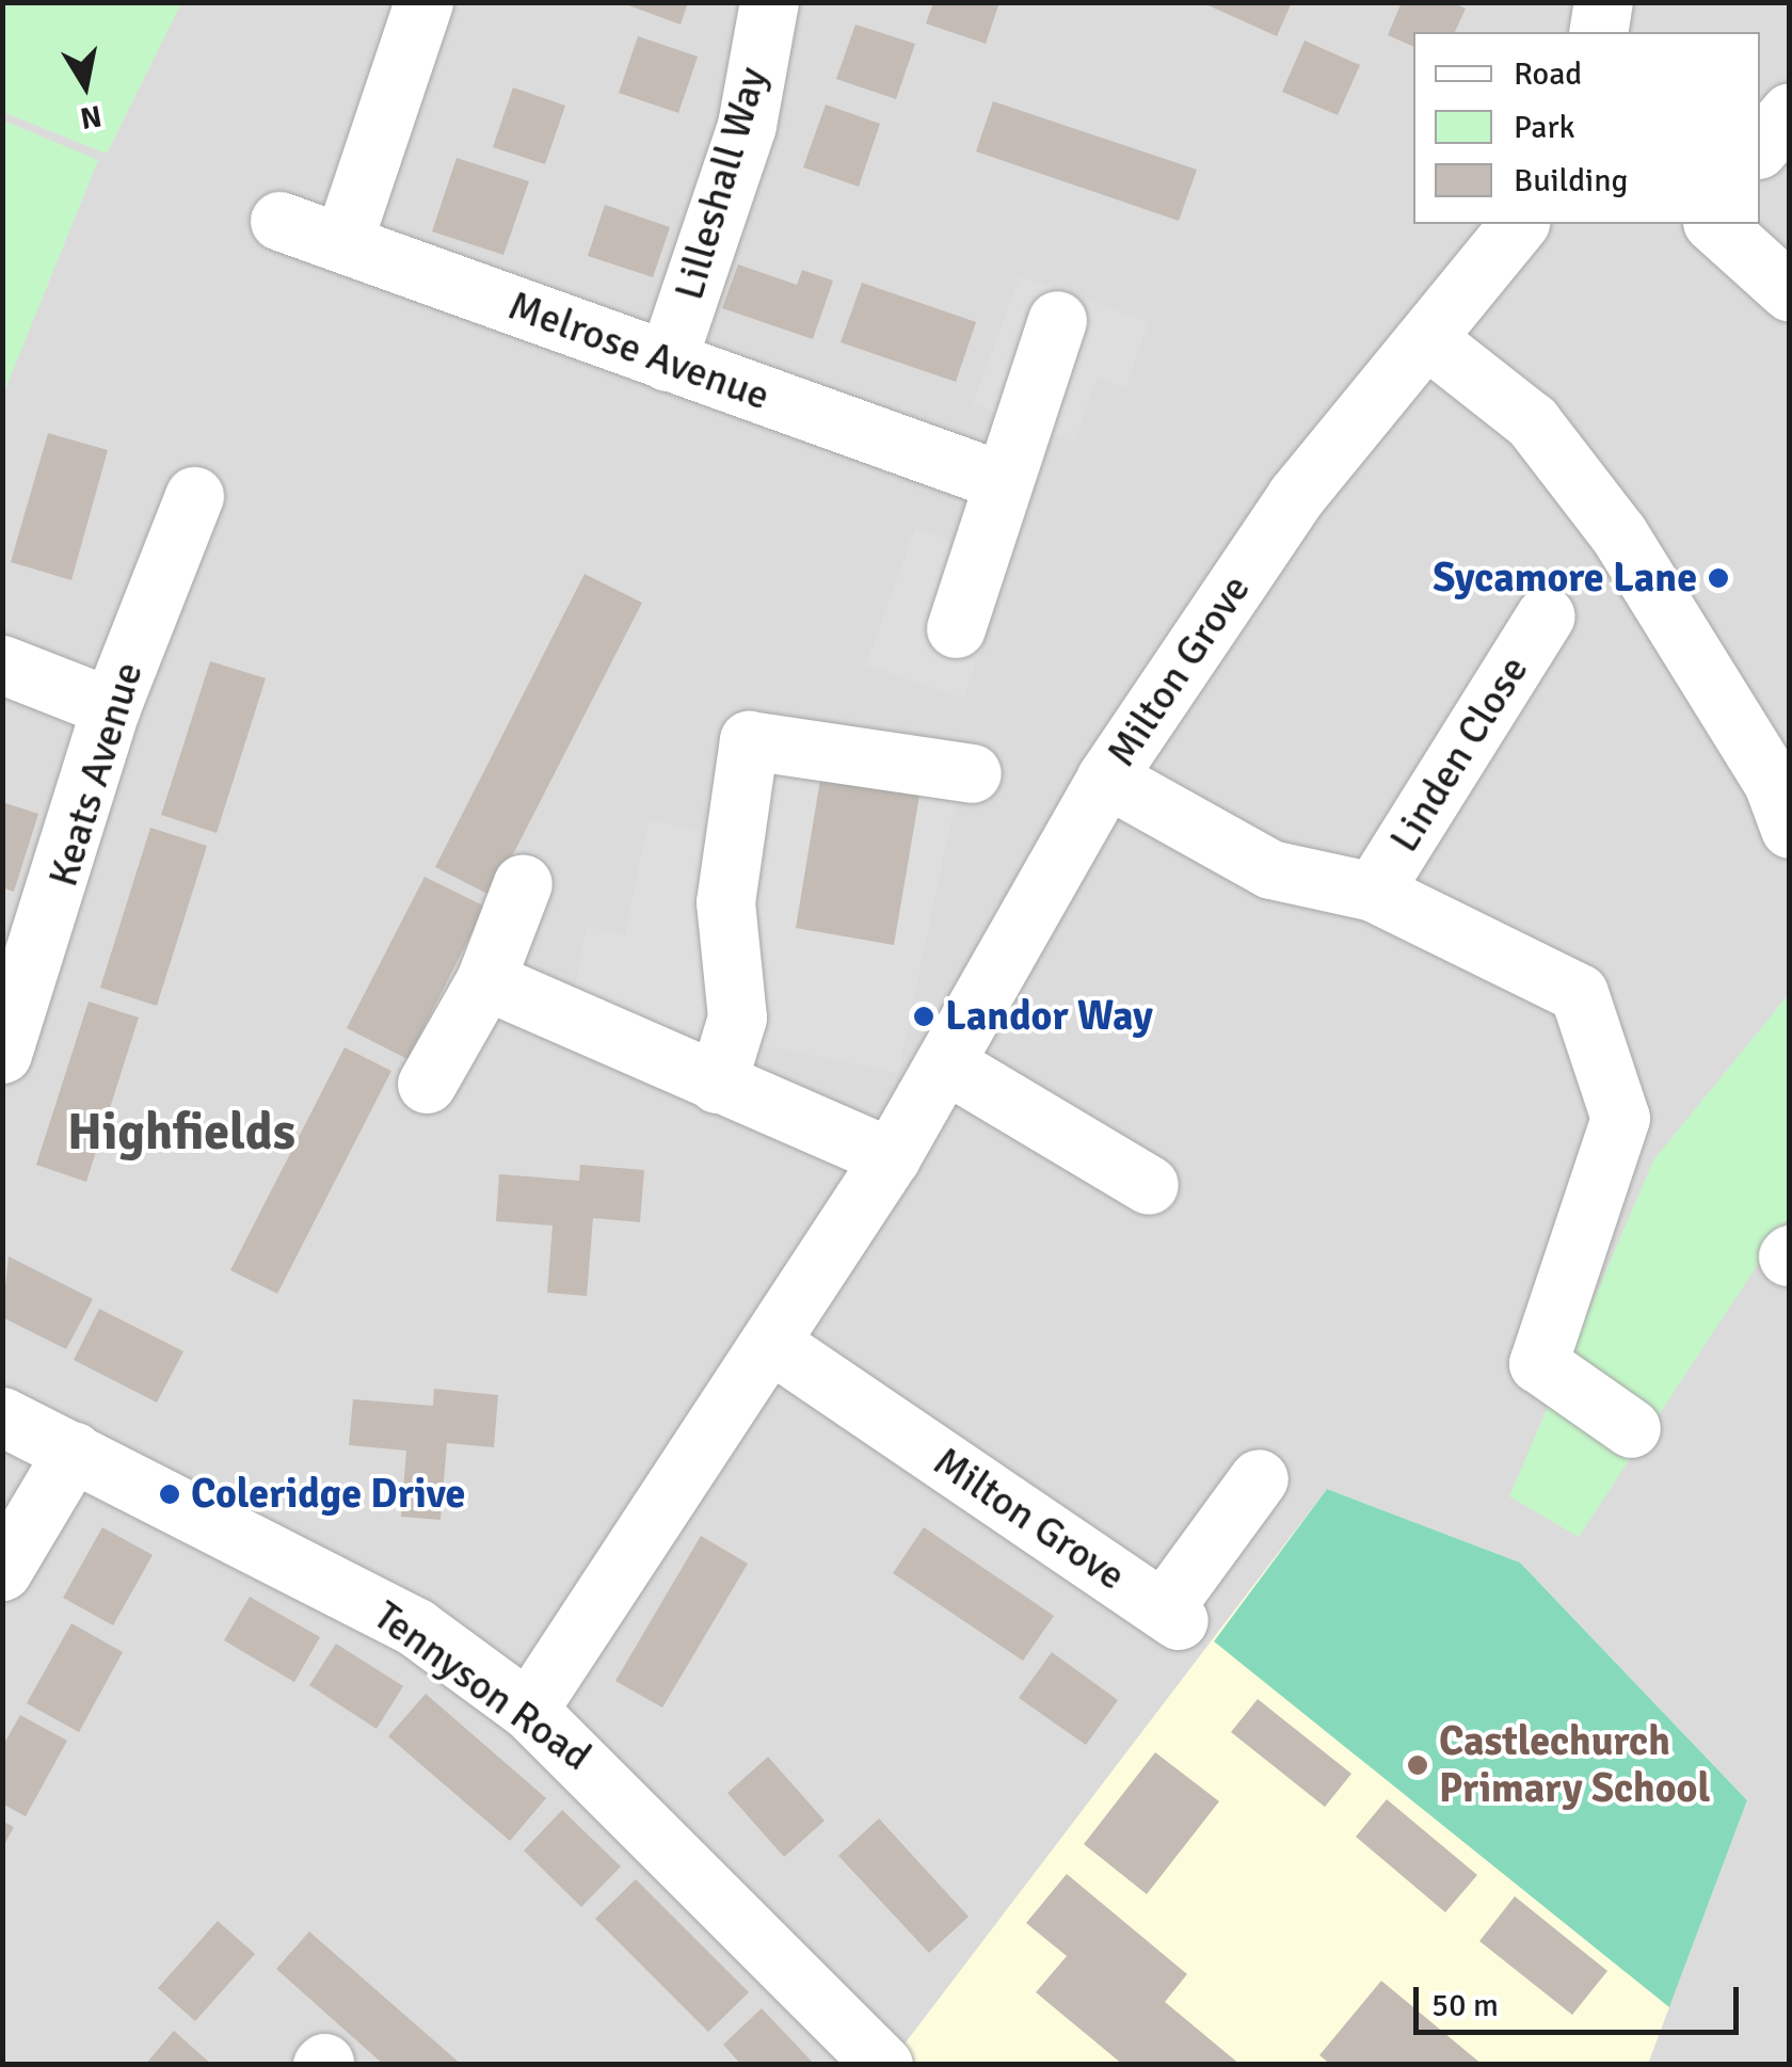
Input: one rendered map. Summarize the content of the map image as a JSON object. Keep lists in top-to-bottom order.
{
  "streets": {
    "street": [
      "Lilleshall Way",
      "Melrose Avenue",
      "Milton Grove",
      "Linden Close",
      "Keats Avenue",
      "Tennyson Road"
    ]
  },
  "crossings": [
    ["Lilleshall Way", "Melrose Avenue"],
    ["Milton Grove", "Tennyson Road"]
  ],
  "districts": ["Highfields"],
  "places": [
    "Sycamore Lane",
    "Landor Way",
    "Coleridge Drive",
    "Castlechurch Primary School"
  ],
  "legend": ["Road", "Park", "Building"],
  "scale_bar": "50 m",
  "north": "bottom"
}
